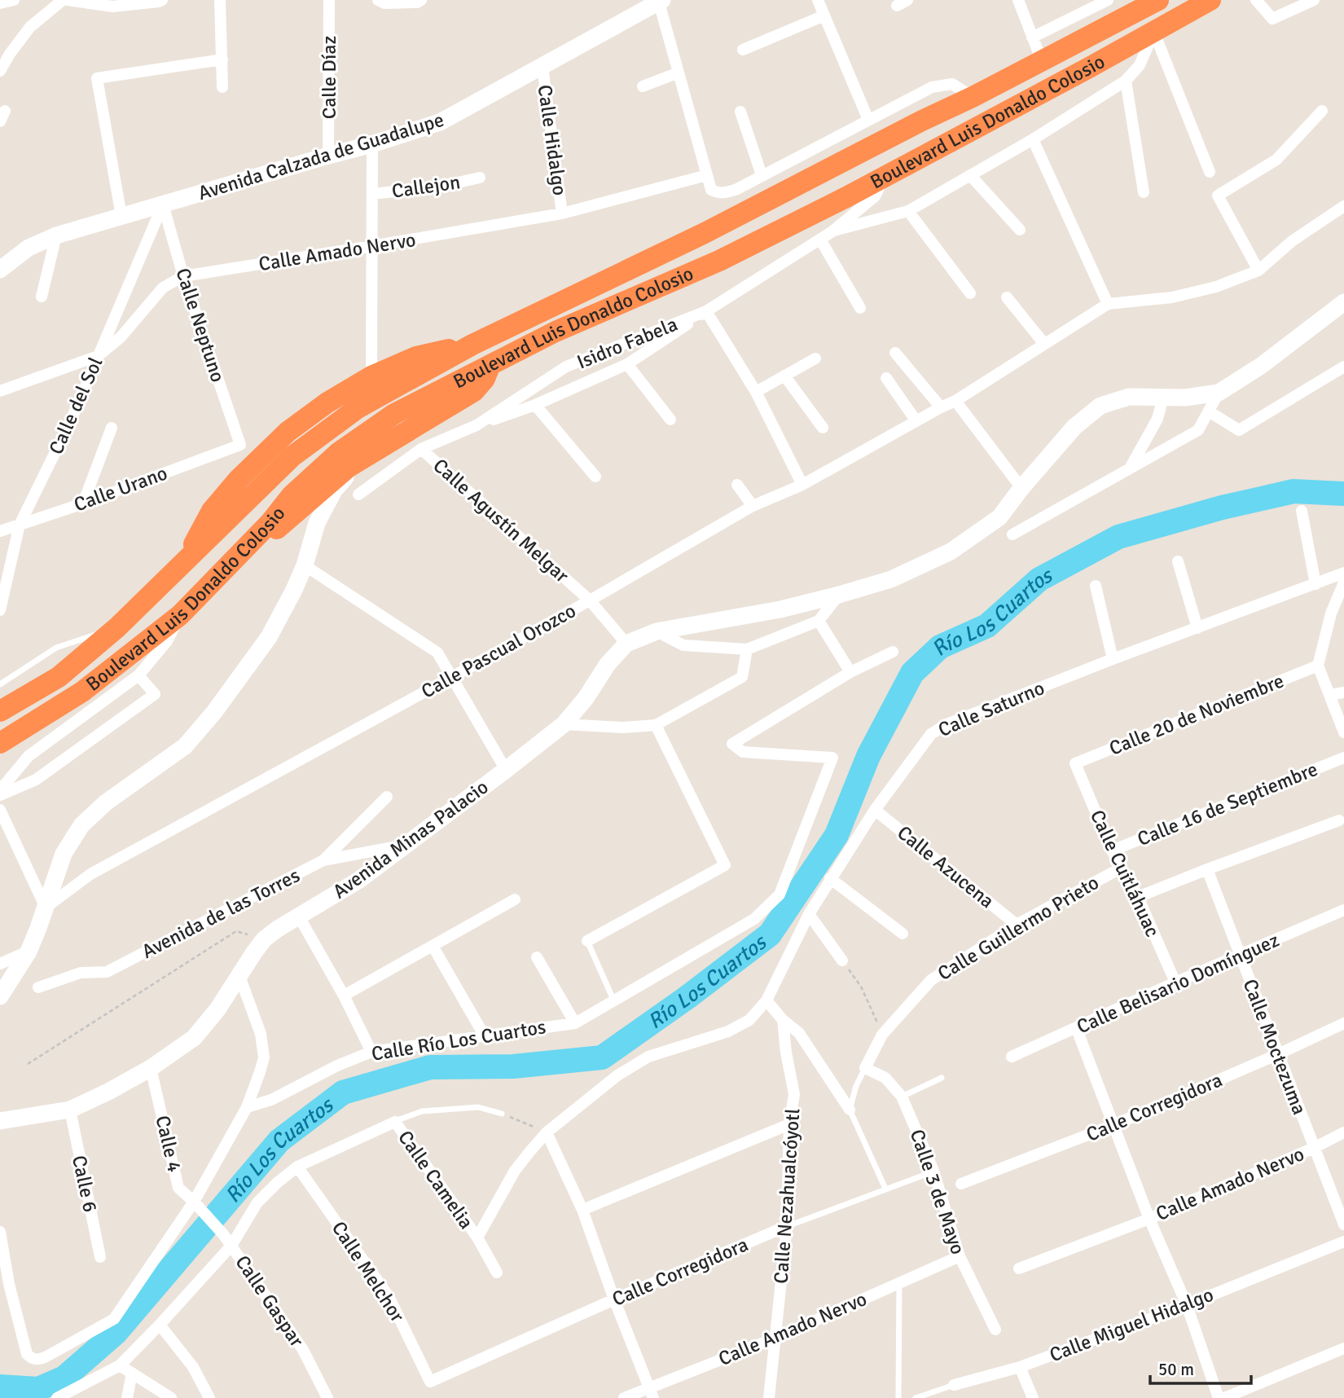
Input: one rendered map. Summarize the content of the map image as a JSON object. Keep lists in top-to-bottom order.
{
  "streets": {
    "highway": ["Boulevard Luis Donaldo Colosio"],
    "main road": ["Avenida Calzada de Guadalupe", "Avenida Minas Palacio"],
    "street": [
      "Calle Díaz",
      "Calle Hidalgo",
      "Callejon",
      "Calle Amado Nervo",
      "Calle Neptuno",
      "Isidro Fabela",
      "Calle del Sol",
      "Calle Urano",
      "Calle Agustín Melgar",
      "Calle Pascual Orozco",
      "Calle Saturno",
      "Calle 20 de Noviembre",
      "Calle 16 de Septiembre",
      "Calle Azucena",
      "Calle Cuitláhuac",
      "Avenida de las Torres",
      "Calle Guillermo Prieto",
      "Calle Belisario Domínguez",
      "Calle Río Los Cuartos",
      "Calle Moctezuma",
      "Calle Corregidora",
      "Calle 4",
      "Calle Camelia",
      "Calle 6",
      "Calle 3 de Mayo",
      "Calle Nezahualcóyotl",
      "Calle Melchor",
      "Calle Gaspar",
      "Calle Miguel Hidalgo"
    ]
  },
  "crossings": [
    ["Calle Díaz", "Avenida Calzada de Guadalupe"],
    ["Boulevard Luis Donaldo Colosio", "Isidro Fabela"],
    ["Calle Hidalgo", "Avenida Calzada de Guadalupe"],
    ["Calle Hidalgo", "Calle Amado Nervo"],
    ["Avenida Calzada de Guadalupe", "Calle Neptuno"],
    ["Avenida Calzada de Guadalupe", "Calle del Sol"],
    ["Calle Amado Nervo", "Calle Neptuno"],
    ["Calle Amado Nervo", "Calle del Sol"],
    ["Calle Amado Nervo", "Calle Moctezuma"],
    ["Calle Amado Nervo", "Calle 3 de Mayo"],
    ["Calle Amado Nervo", "Calle Nezahualcóyotl"],
    ["Calle Neptuno", "Calle del Sol"],
    ["Calle Neptuno", "Calle Urano"],
    ["Isidro Fabela", "Calle Agustín Melgar"],
    ["Calle del Sol", "Calle Urano"],
    ["Calle Agustín Melgar", "Calle Pascual Orozco"],
    ["Calle Agustín Melgar", "Avenida Minas Palacio"],
    ["Calle Saturno", "Calle Azucena"],
    ["Calle 20 de Noviembre", "Calle Cuitláhuac"],
    ["Calle 16 de Septiembre", "Calle Cuitláhuac"],
    ["Avenida Minas Palacio", "Avenida de las Torres"],
    ["Avenida Minas Palacio", "Calle 4"],
    ["Avenida Minas Palacio", "Calle 6"],
    ["Calle Azucena", "Calle Guillermo Prieto"],
    ["Calle Cuitláhuac", "Calle Guillermo Prieto"],
    ["Calle Cuitláhuac", "Calle Belisario Domínguez"],
    ["Calle Guillermo Prieto", "Calle 3 de Mayo"],
    ["Calle Belisario Domínguez", "Calle Moctezuma"],
    ["Calle Moctezuma", "Calle Corregidora"],
    ["Calle Corregidora", "Calle 3 de Mayo"],
    ["Calle Corregidora", "Calle Nezahualcóyotl"],
    ["Calle Corregidora", "Calle Melchor"],
    ["Calle 4", "Calle Gaspar"]
  ],
  "water": ["Río Los Cuartos"],
  "scale_bar": "50 m"
}
